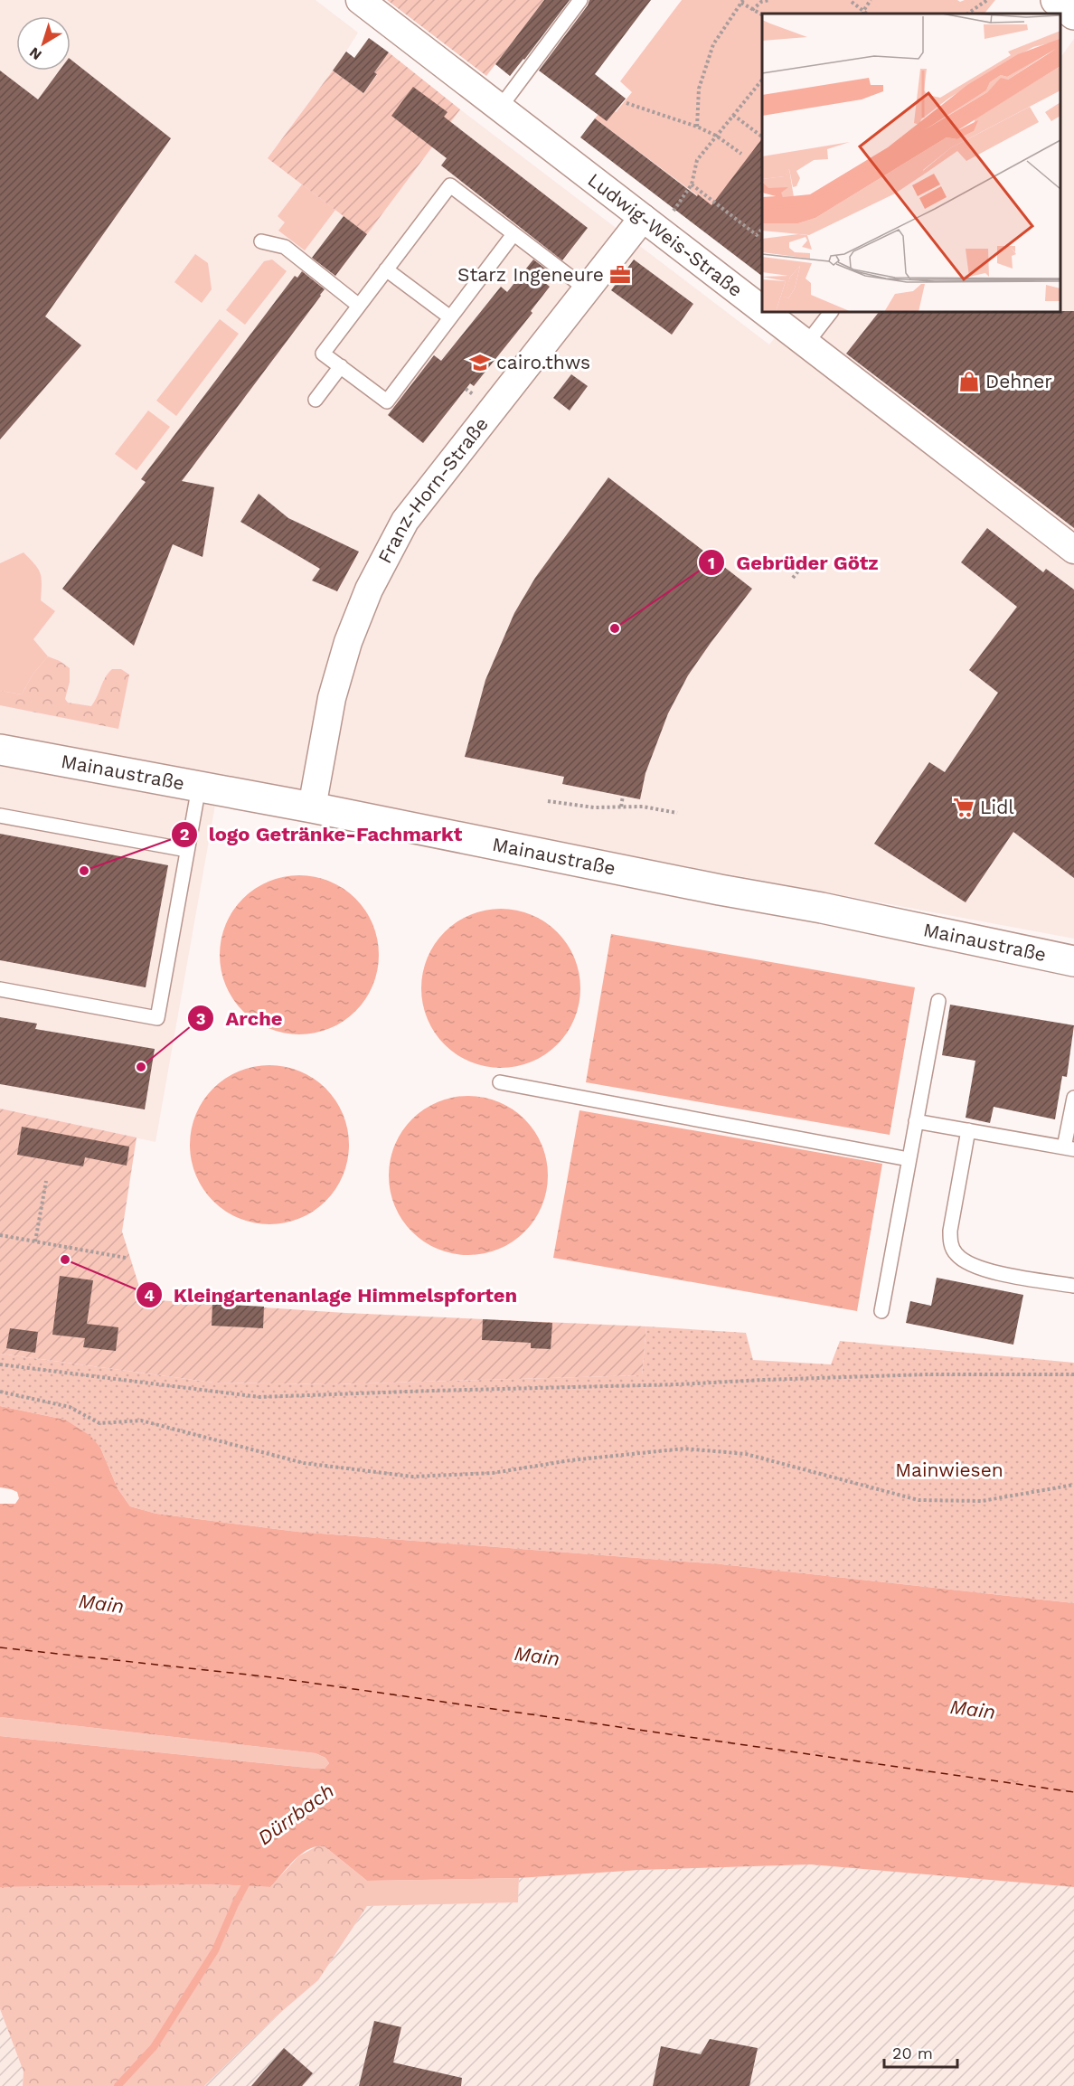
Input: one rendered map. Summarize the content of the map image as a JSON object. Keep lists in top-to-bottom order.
{
  "streets": {
    "main road": ["Mainaustraße"],
    "street": ["Ludwig-Weis-Straße", "Franz-Horn-Straße"]
  },
  "crossings": [
    ["Ludwig-Weis-Straße", "Franz-Horn-Straße"],
    ["Franz-Horn-Straße", "Mainaustraße"]
  ],
  "water": ["Main", "Dürrbach"],
  "parks": ["Mainwiesen"],
  "places": {
    "office": ["Starz Ingeneure"],
    "school or university": ["cairo.thws"],
    "shop": ["Dehner"],
    "other": [
      "Gebrüder Götz",
      "logo Getränke-Fachmarkt",
      "Arche",
      "Kleingartenanlage Himmelspforten"
    ],
    "supermarket": ["Lidl"]
  },
  "scale_bar": "20 m",
  "north": "bottom left"
}
